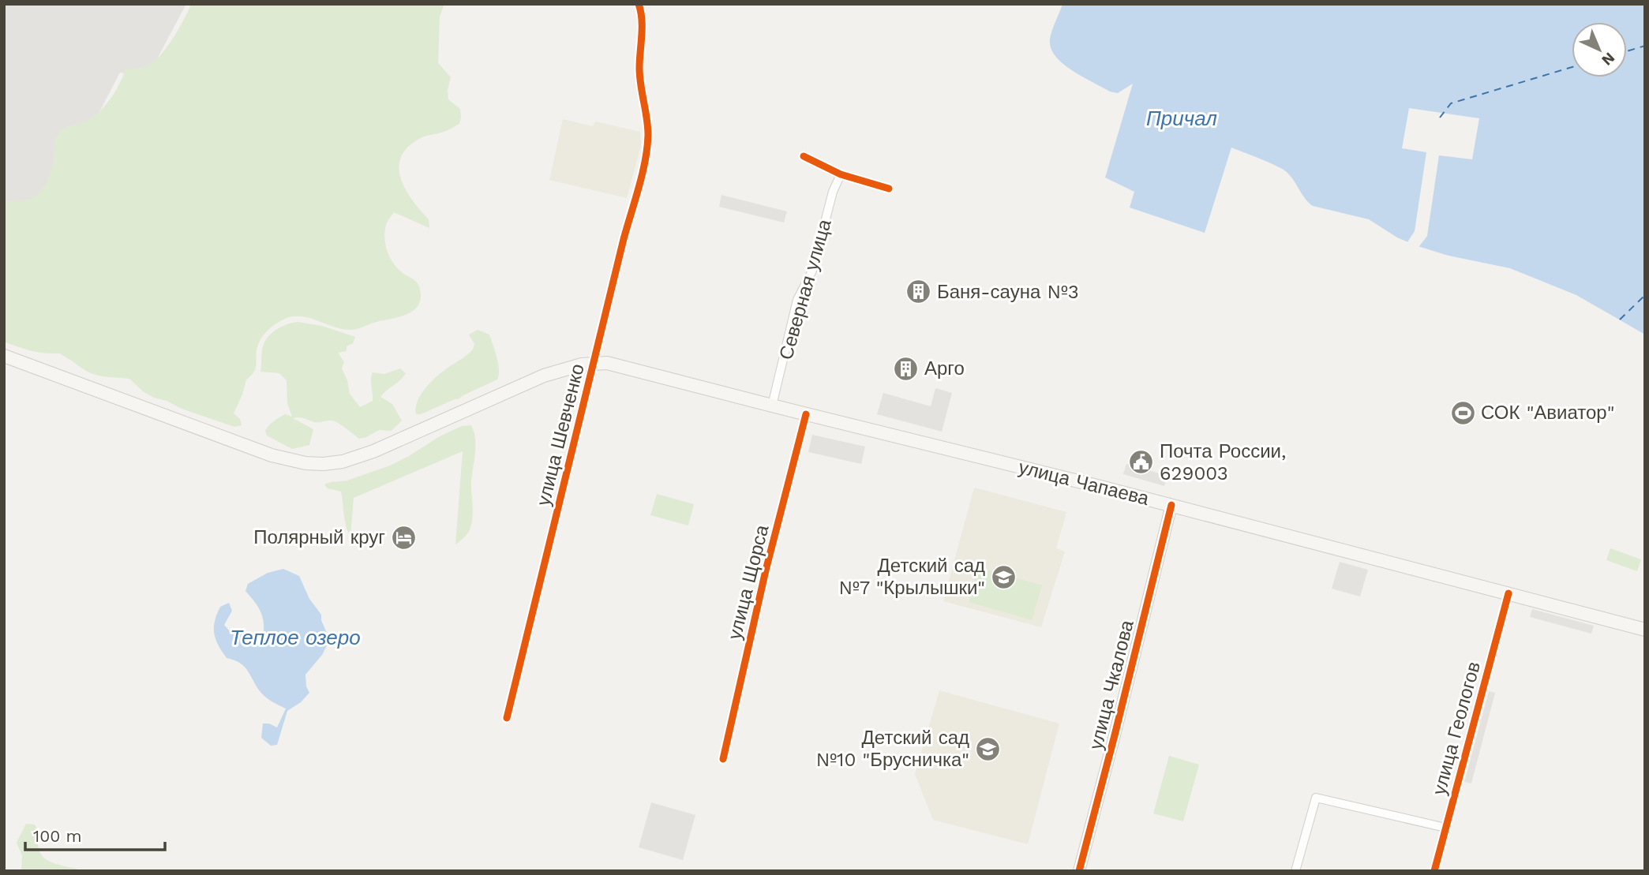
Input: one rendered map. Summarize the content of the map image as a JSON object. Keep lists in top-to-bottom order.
{
  "streets": {
    "main road": ["улица Чапаева"],
    "street": [
      "Северная улица",
      "улица Шевченко",
      "улица Щорса",
      "улица Чкалова",
      "улица Геологов"
    ]
  },
  "crossings": [
    ["Северная улица", "улица Чапаева"],
    ["улица Шевченко", "улица Чапаева"],
    ["улица Чапаева", "улица Щорса"],
    ["улица Чапаева", "улица Чкалова"],
    ["улица Чапаева", "улица Геологов"]
  ],
  "water": ["Причал", "Теплое озеро"],
  "places": {
    "building": ["Баня-сауна №3", "Арго"],
    "sports": ["СОК \"Авиатор\""],
    "public building": ["Почта России, 629003"],
    "hotel": ["Полярный круг"],
    "school or university": ["Детский сад №7 \"Крылышки\"", "Детский сад №10 \"Брусничка\""]
  },
  "scale_bar": "100 m",
  "north": "bottom right"
}
